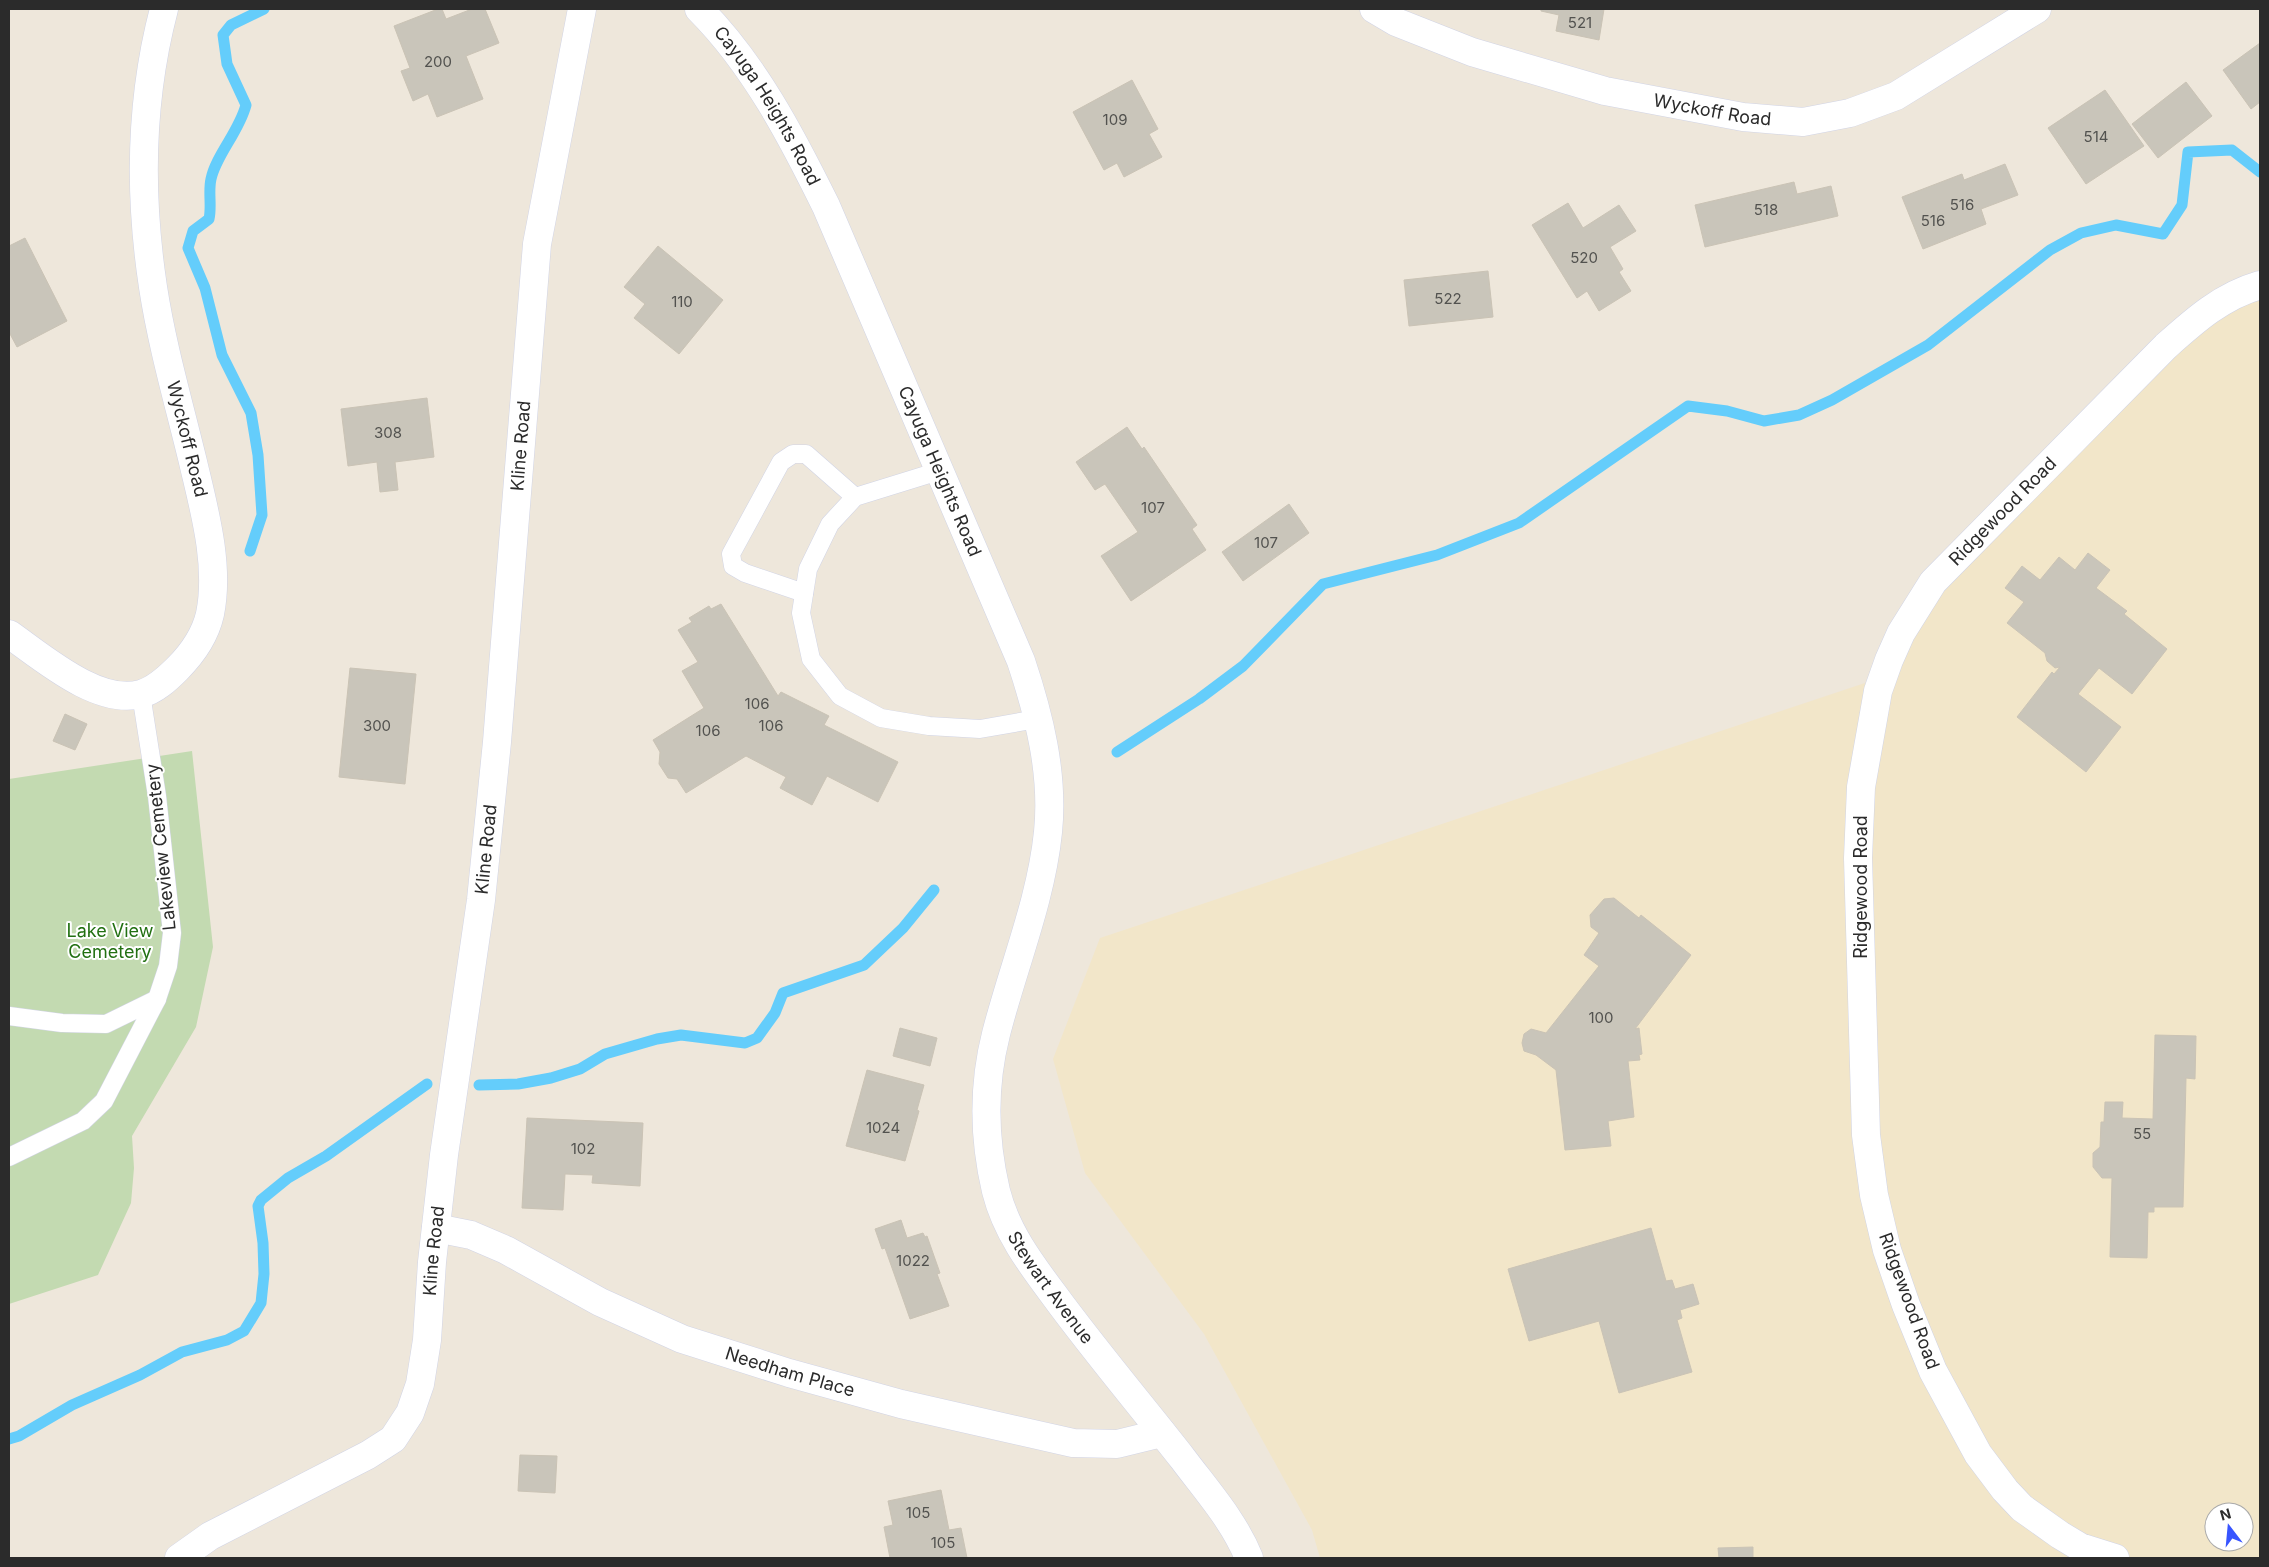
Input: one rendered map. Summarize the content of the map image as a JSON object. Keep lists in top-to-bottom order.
{
  "streets": {
    "street": [
      "Cayuga Heights Road",
      "Wyckoff Road",
      "Kline Road",
      "Ridgewood Road",
      "Stewart Avenue",
      "Needham Place"
    ],
    "lane": ["Lakeview Cemetery"]
  },
  "crossings": [
    ["Cayuga Heights Road", "Stewart Avenue"],
    ["Wyckoff Road", "Lakeview Cemetery"],
    ["Kline Road", "Needham Place"],
    ["Stewart Avenue", "Needham Place"]
  ],
  "parks": ["Lake View Cemetery"],
  "house_numbers": [
    "521",
    "200",
    "109",
    "514",
    "516",
    "518",
    "516",
    "520",
    "522",
    "110",
    "308",
    "107",
    "107",
    "106",
    "300",
    "106",
    "106",
    "100",
    "1024",
    "55",
    "102",
    "1022",
    "105",
    "105"
  ],
  "north": "top"
}
